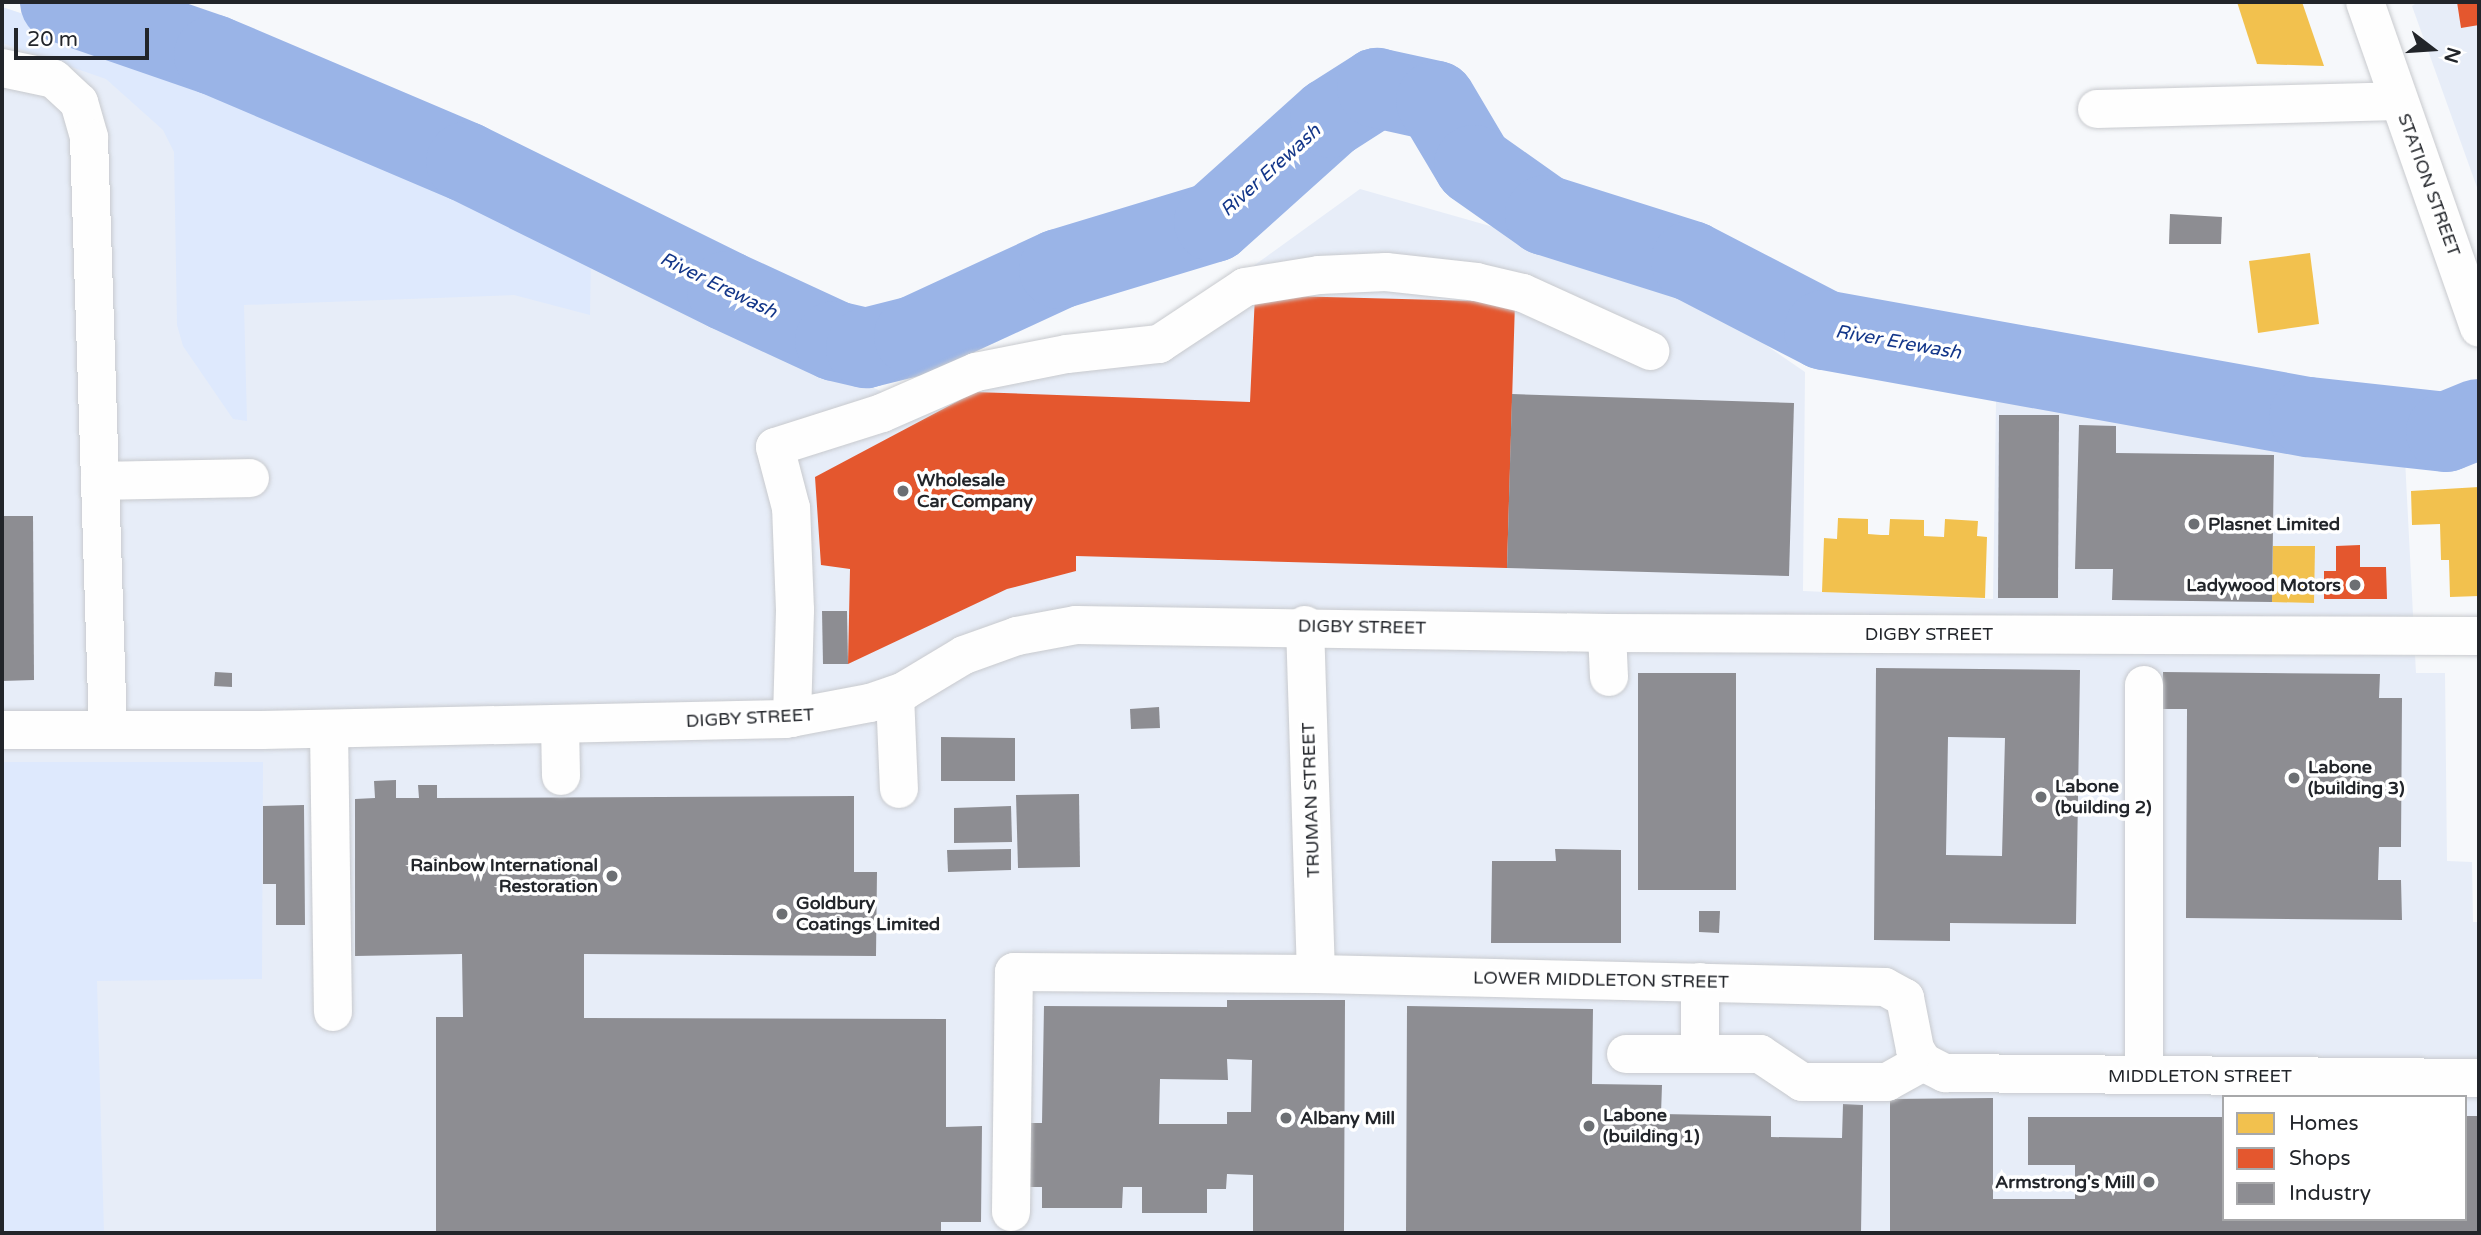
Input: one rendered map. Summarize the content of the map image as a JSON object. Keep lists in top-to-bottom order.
{
  "streets": {
    "street": [
      "STATION STREET",
      "DIGBY STREET",
      "TRUMAN STREET",
      "LOWER MIDDLETON STREET",
      "MIDDLETON STREET"
    ]
  },
  "crossings": [
    ["DIGBY STREET", "TRUMAN STREET"],
    ["TRUMAN STREET", "LOWER MIDDLETON STREET"],
    ["LOWER MIDDLETON STREET", "MIDDLETON STREET"]
  ],
  "water": ["River Erewash"],
  "places": [
    "Wholesale Car Company",
    "Plasnet Limited",
    "Ladywood Motors",
    "Labone (building 3)",
    "Labone (building 2)",
    "Rainbow International Restoration",
    "Goldbury Coatings Limited",
    "Albany Mill",
    "Labone (building 1)",
    "Armstrong's Mill"
  ],
  "legend": ["Homes", "Shops", "Industry"],
  "scale_bar": "20 m",
  "north": "right"
}
